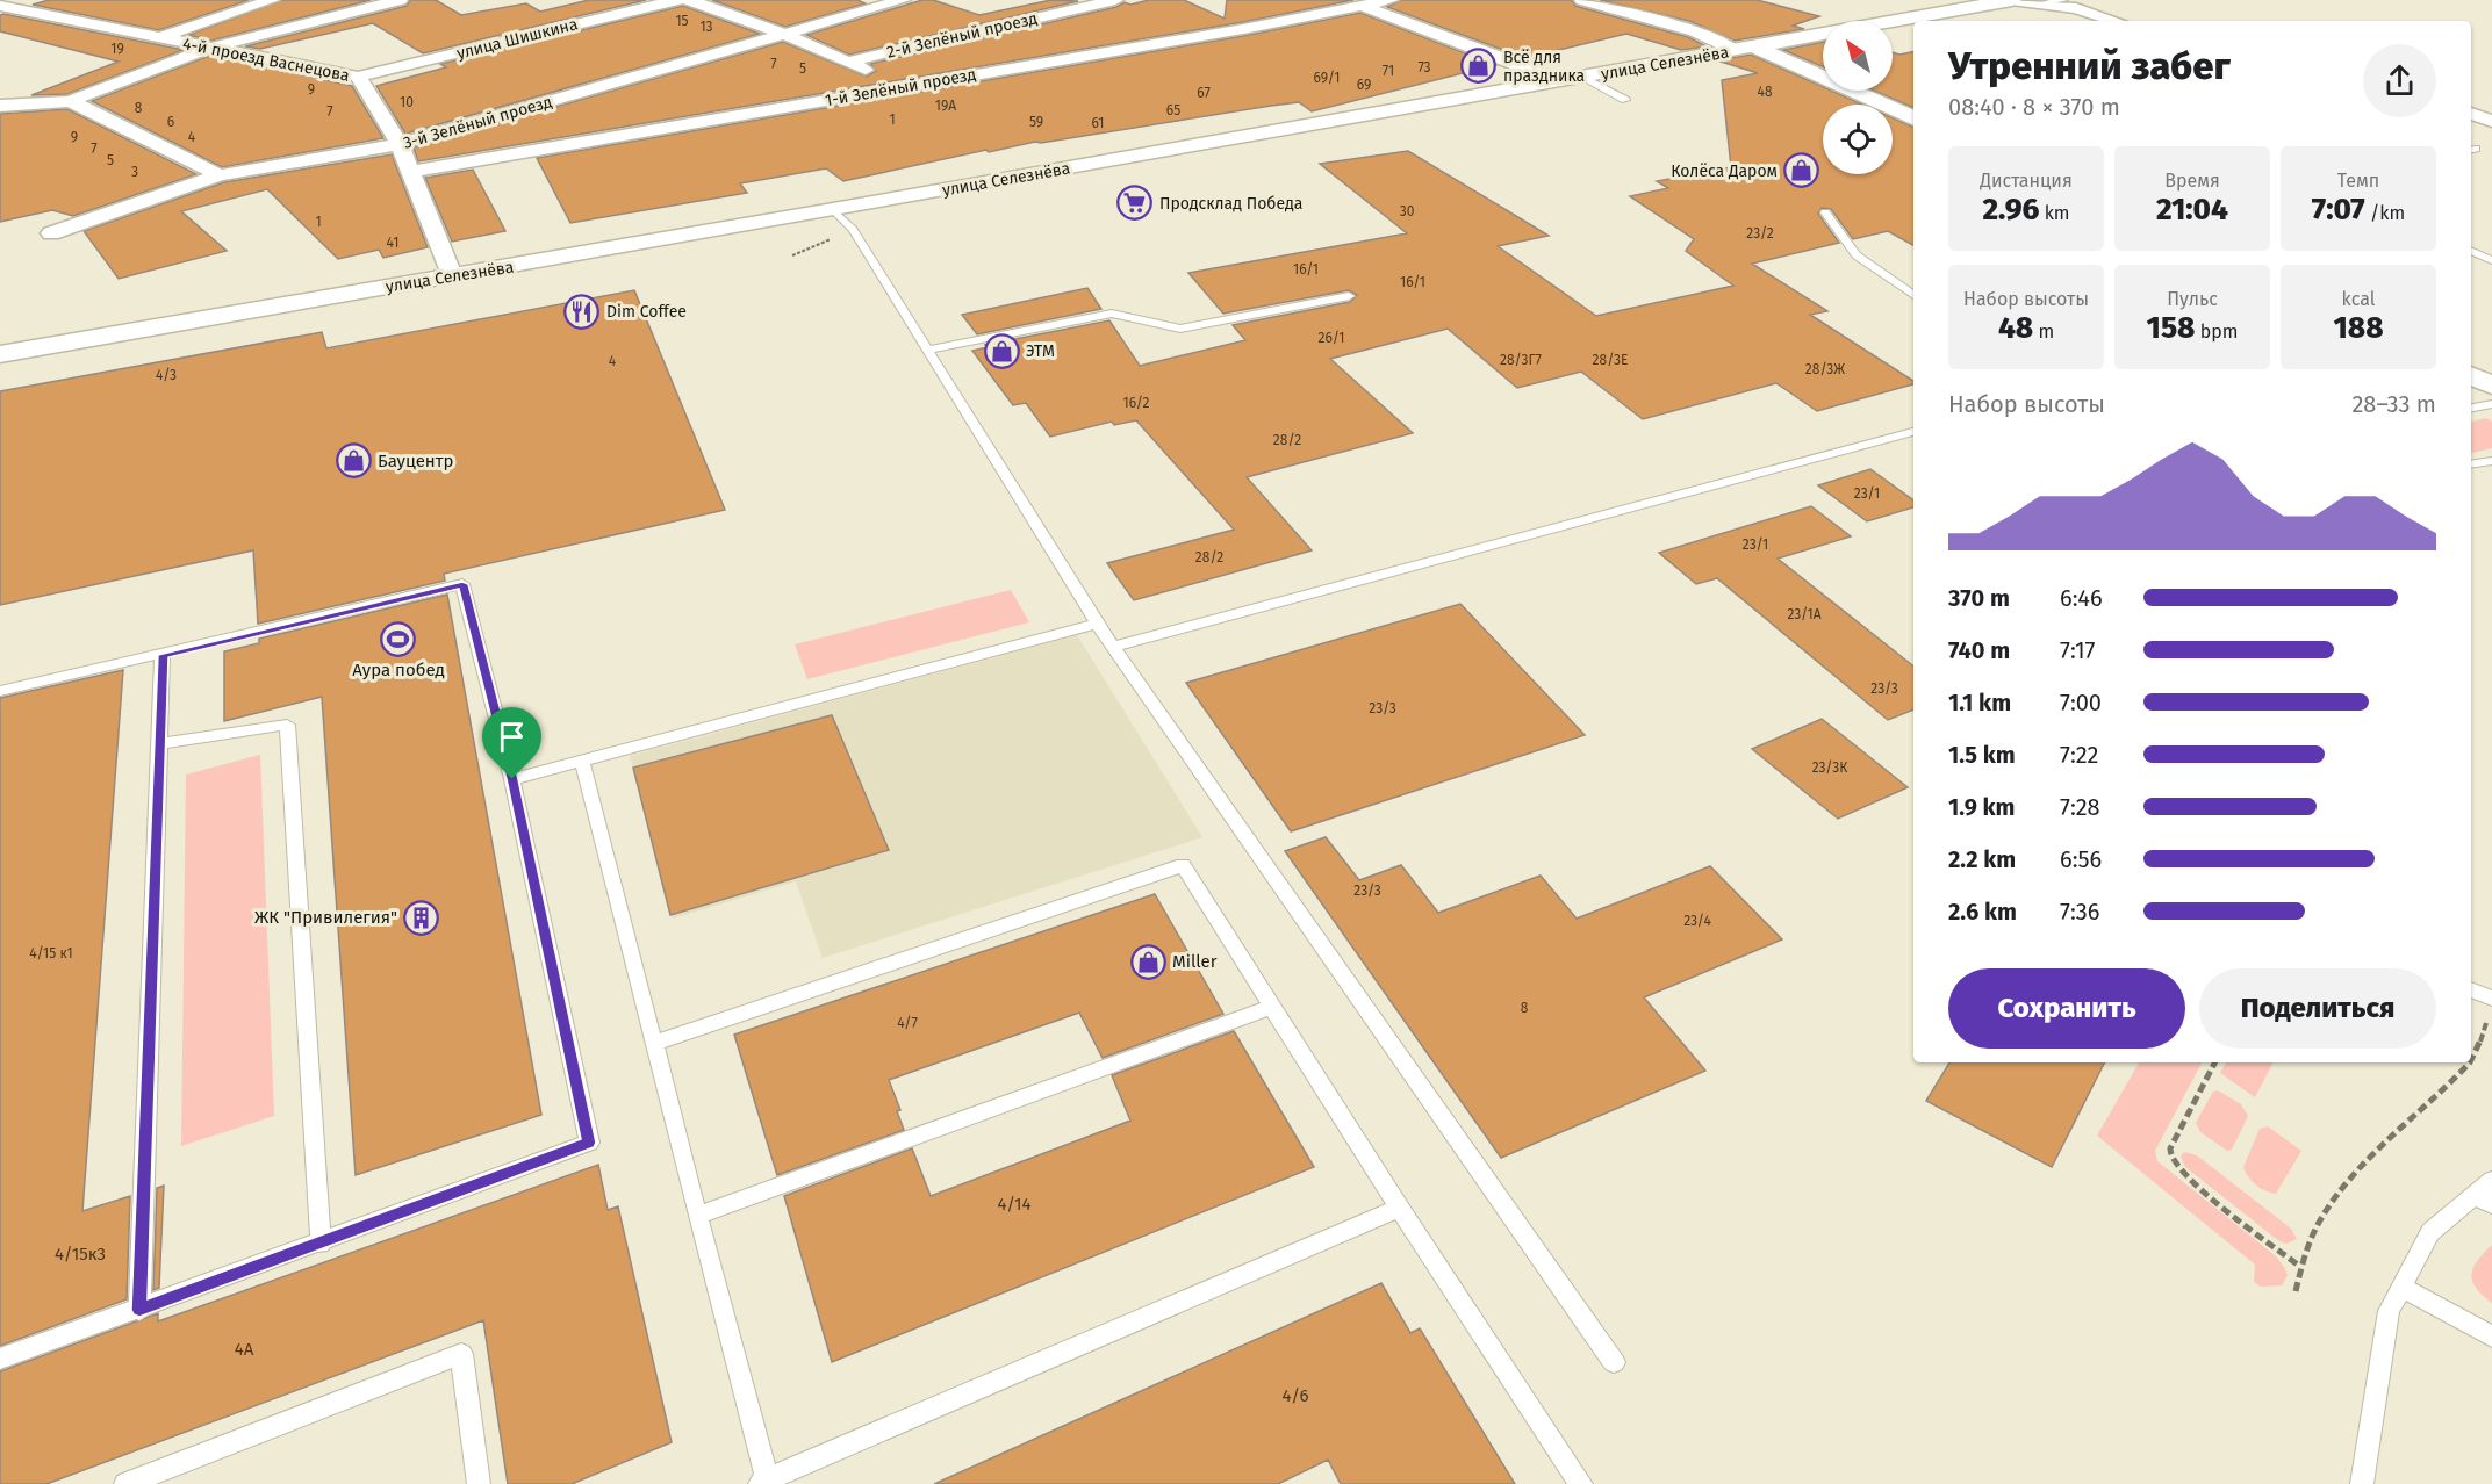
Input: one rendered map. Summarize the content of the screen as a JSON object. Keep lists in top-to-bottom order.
{
  "streets": {
    "street": [
      "2-й Зелёный проезд",
      "улица Шишкина",
      "4-й проезд Васнецова",
      "улица Селезнёва",
      "1-й Зелёный проезд",
      "3-й Зелёный проезд"
    ]
  },
  "crossings": [
    ["улица Шишкина", "4-й проезд Васнецова"],
    ["4-й проезд Васнецова", "улица Селезнёва"],
    ["4-й проезд Васнецова", "1-й Зелёный проезд"],
    ["4-й проезд Васнецова", "3-й Зелёный проезд"]
  ],
  "places": {
    "shop": [
      "Всё для праздника",
      "Колёса Даром",
      "ЭТМ",
      "Бауцентр",
      "Miller"
    ],
    "supermarket": ["Продсклад Победа"],
    "restaurant": ["Dim Coffee"],
    "sports": ["Аура побед"],
    "building": ["ЖК \"Привилегия\""]
  },
  "house_numbers": [
    "15",
    "13",
    "19",
    "7",
    "73",
    "5",
    "71",
    "69/1",
    "69",
    "9",
    "48",
    "67",
    "10",
    "19А",
    "8",
    "65",
    "7",
    "1",
    "6",
    "59",
    "61",
    "9",
    "4",
    "7",
    "5",
    "3",
    "30",
    "1",
    "23/2",
    "41",
    "16/1",
    "16/1",
    "26/1",
    "28/3Г7",
    "28/3Е",
    "4",
    "28/3Ж",
    "4/3",
    "16/2",
    "28/2",
    "23/1",
    "23/1",
    "28/2",
    "23/1А",
    "23/3",
    "23/3",
    "23/3К",
    "23/3",
    "23/4",
    "4/15 к1",
    "8",
    "4/7",
    "4/14",
    "4/15к3",
    "4А",
    "4/6"
  ],
  "north": "top left",
  "page": {
    "heading": ["Утренний забег", "08:40 · 8 × 370 m"],
    "stats": [
      ["Дистанция", "2.96 km"],
      ["Время", "21:04"],
      ["Темп", "7:07 /km"],
      ["Набор высоты", "48 m"],
      ["Пульс", "158 bpm"],
      ["kcal", "188"]
    ],
    "chart": ["Набор высоты", "28–33 m"],
    "list": [
      {
        "name": "370 m",
        "note": "6:46"
      },
      {
        "name": "740 m",
        "note": "7:17"
      },
      {
        "name": "1.1 km",
        "note": "7:00"
      },
      {
        "name": "1.5 km",
        "note": "7:22"
      },
      {
        "name": "1.9 km",
        "note": "7:28"
      },
      {
        "name": "2.2 km",
        "note": "6:56"
      },
      {
        "name": "2.6 km",
        "note": "7:36"
      }
    ],
    "buttons": ["Сохранить", "Поделиться"]
  }
}
